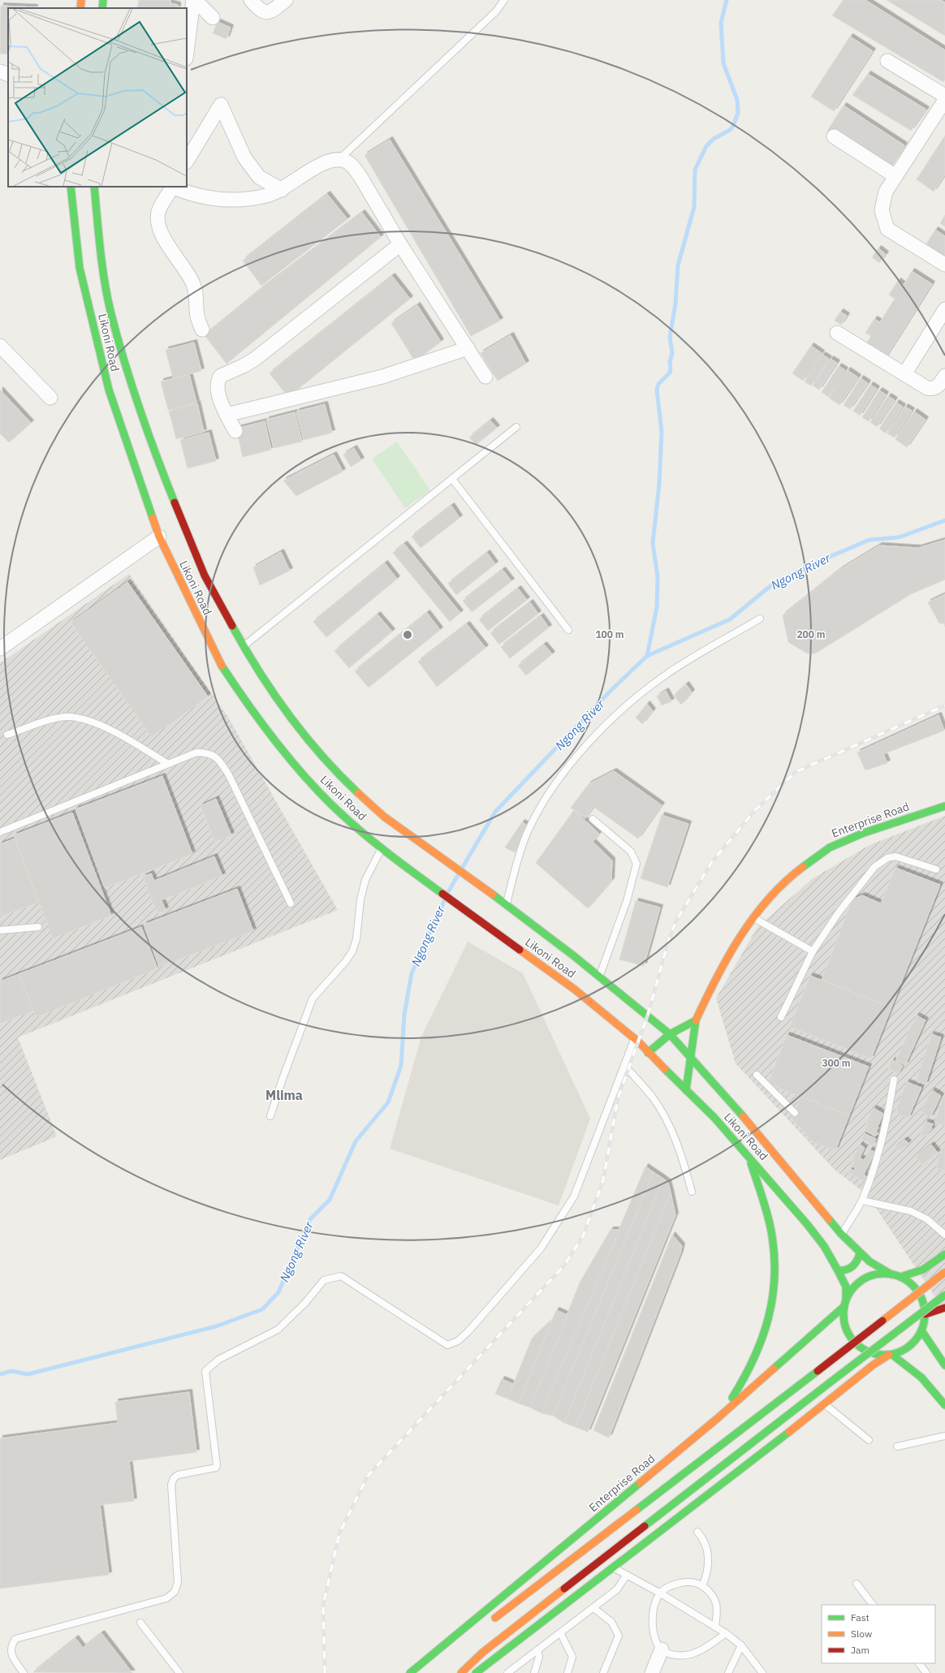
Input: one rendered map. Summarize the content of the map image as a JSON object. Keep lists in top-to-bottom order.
{
  "streets": {
    "main road": ["Likoni Road", "Enterprise Road"]
  },
  "crossings": [
    ["Likoni Road", "Enterprise Road"]
  ],
  "districts": ["Mlima"],
  "water": ["Ngong River"],
  "legend": ["Fast", "Slow", "Jam"],
  "rings": ["100 m", "200 m", "300 m"]
}
